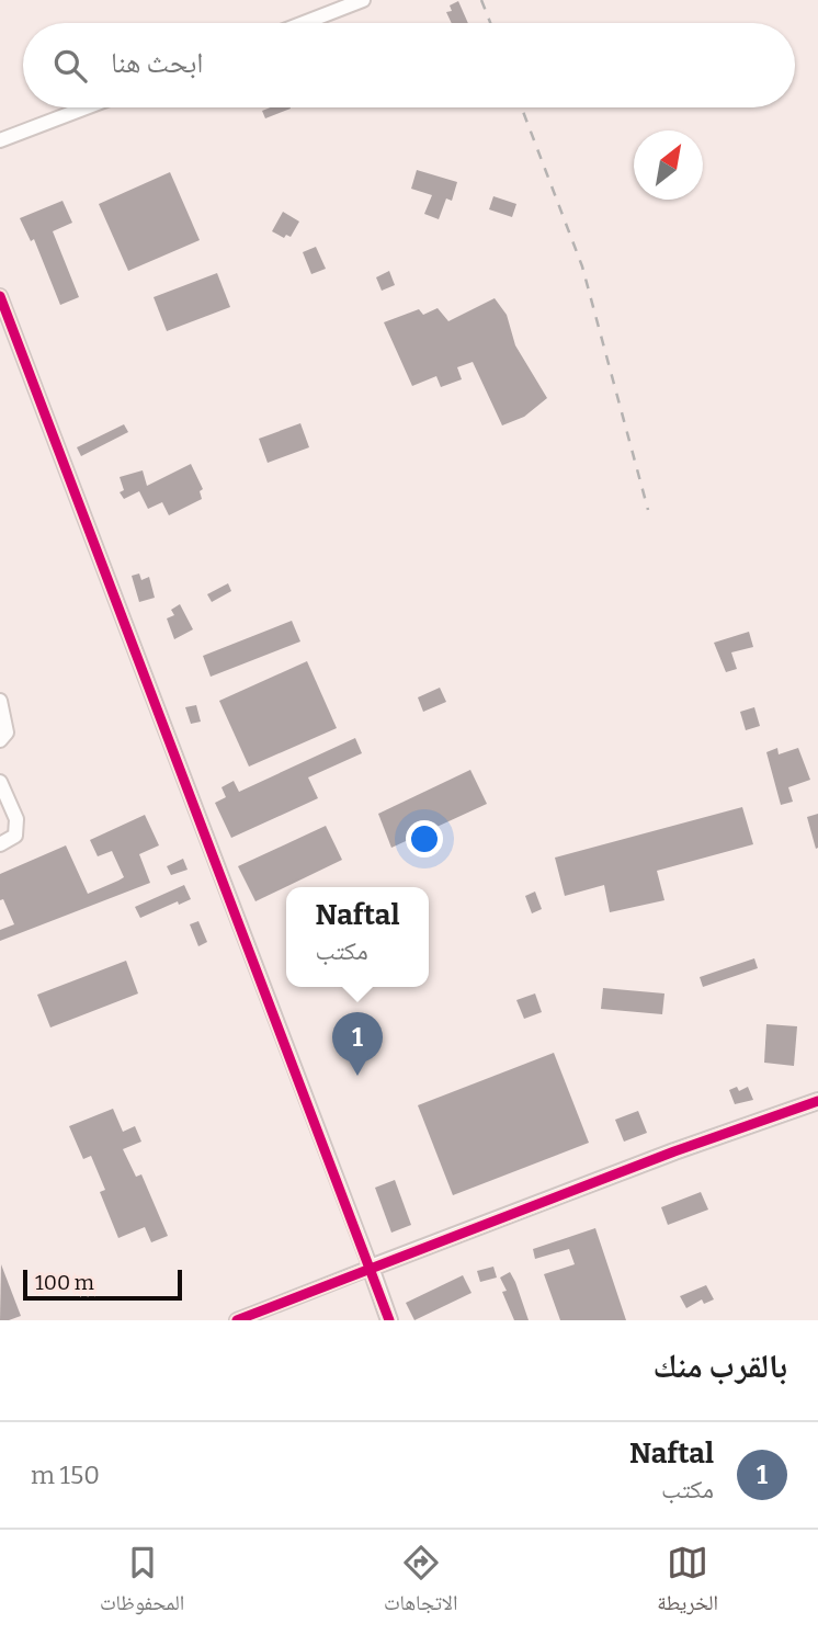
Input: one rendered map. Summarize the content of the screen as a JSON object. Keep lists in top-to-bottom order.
{
  "scale_bar": "100 m",
  "north": "top right",
  "page": {
    "search": "ابحث هنا",
    "popup": ["Naftal", "مكتب"],
    "pins": "1",
    "scale": "100 m",
    "heading": "بالقرب منك",
    "list": [
      {
        "mark": "1",
        "name": "Naftal",
        "note": "مكتب",
        "value": "150 m"
      }
    ],
    "nav": ["الخريطة", "الاتجاهات", "المحفوظات"]
  }
}
